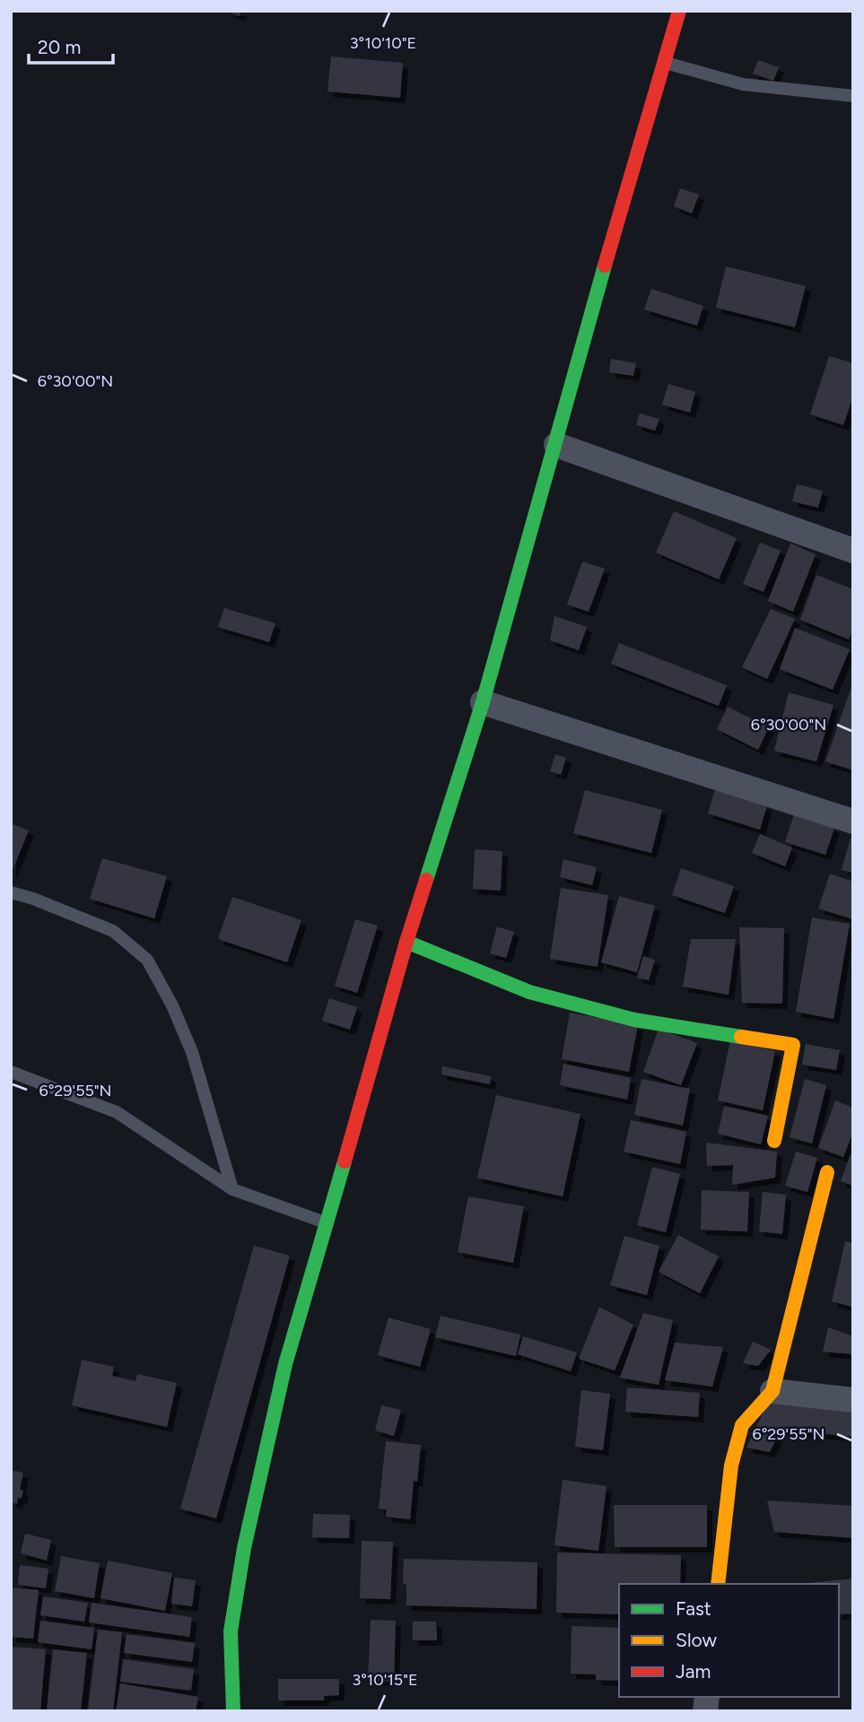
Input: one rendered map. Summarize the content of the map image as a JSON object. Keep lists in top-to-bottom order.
{
  "legend": ["Fast", "Slow", "Jam"],
  "scale_bar": "20 m",
  "coordinates": [
    "3°10'10\"E",
    "6°30'00\"N",
    "6°29'55\"N",
    "3°10'15\"E"
  ]
}
